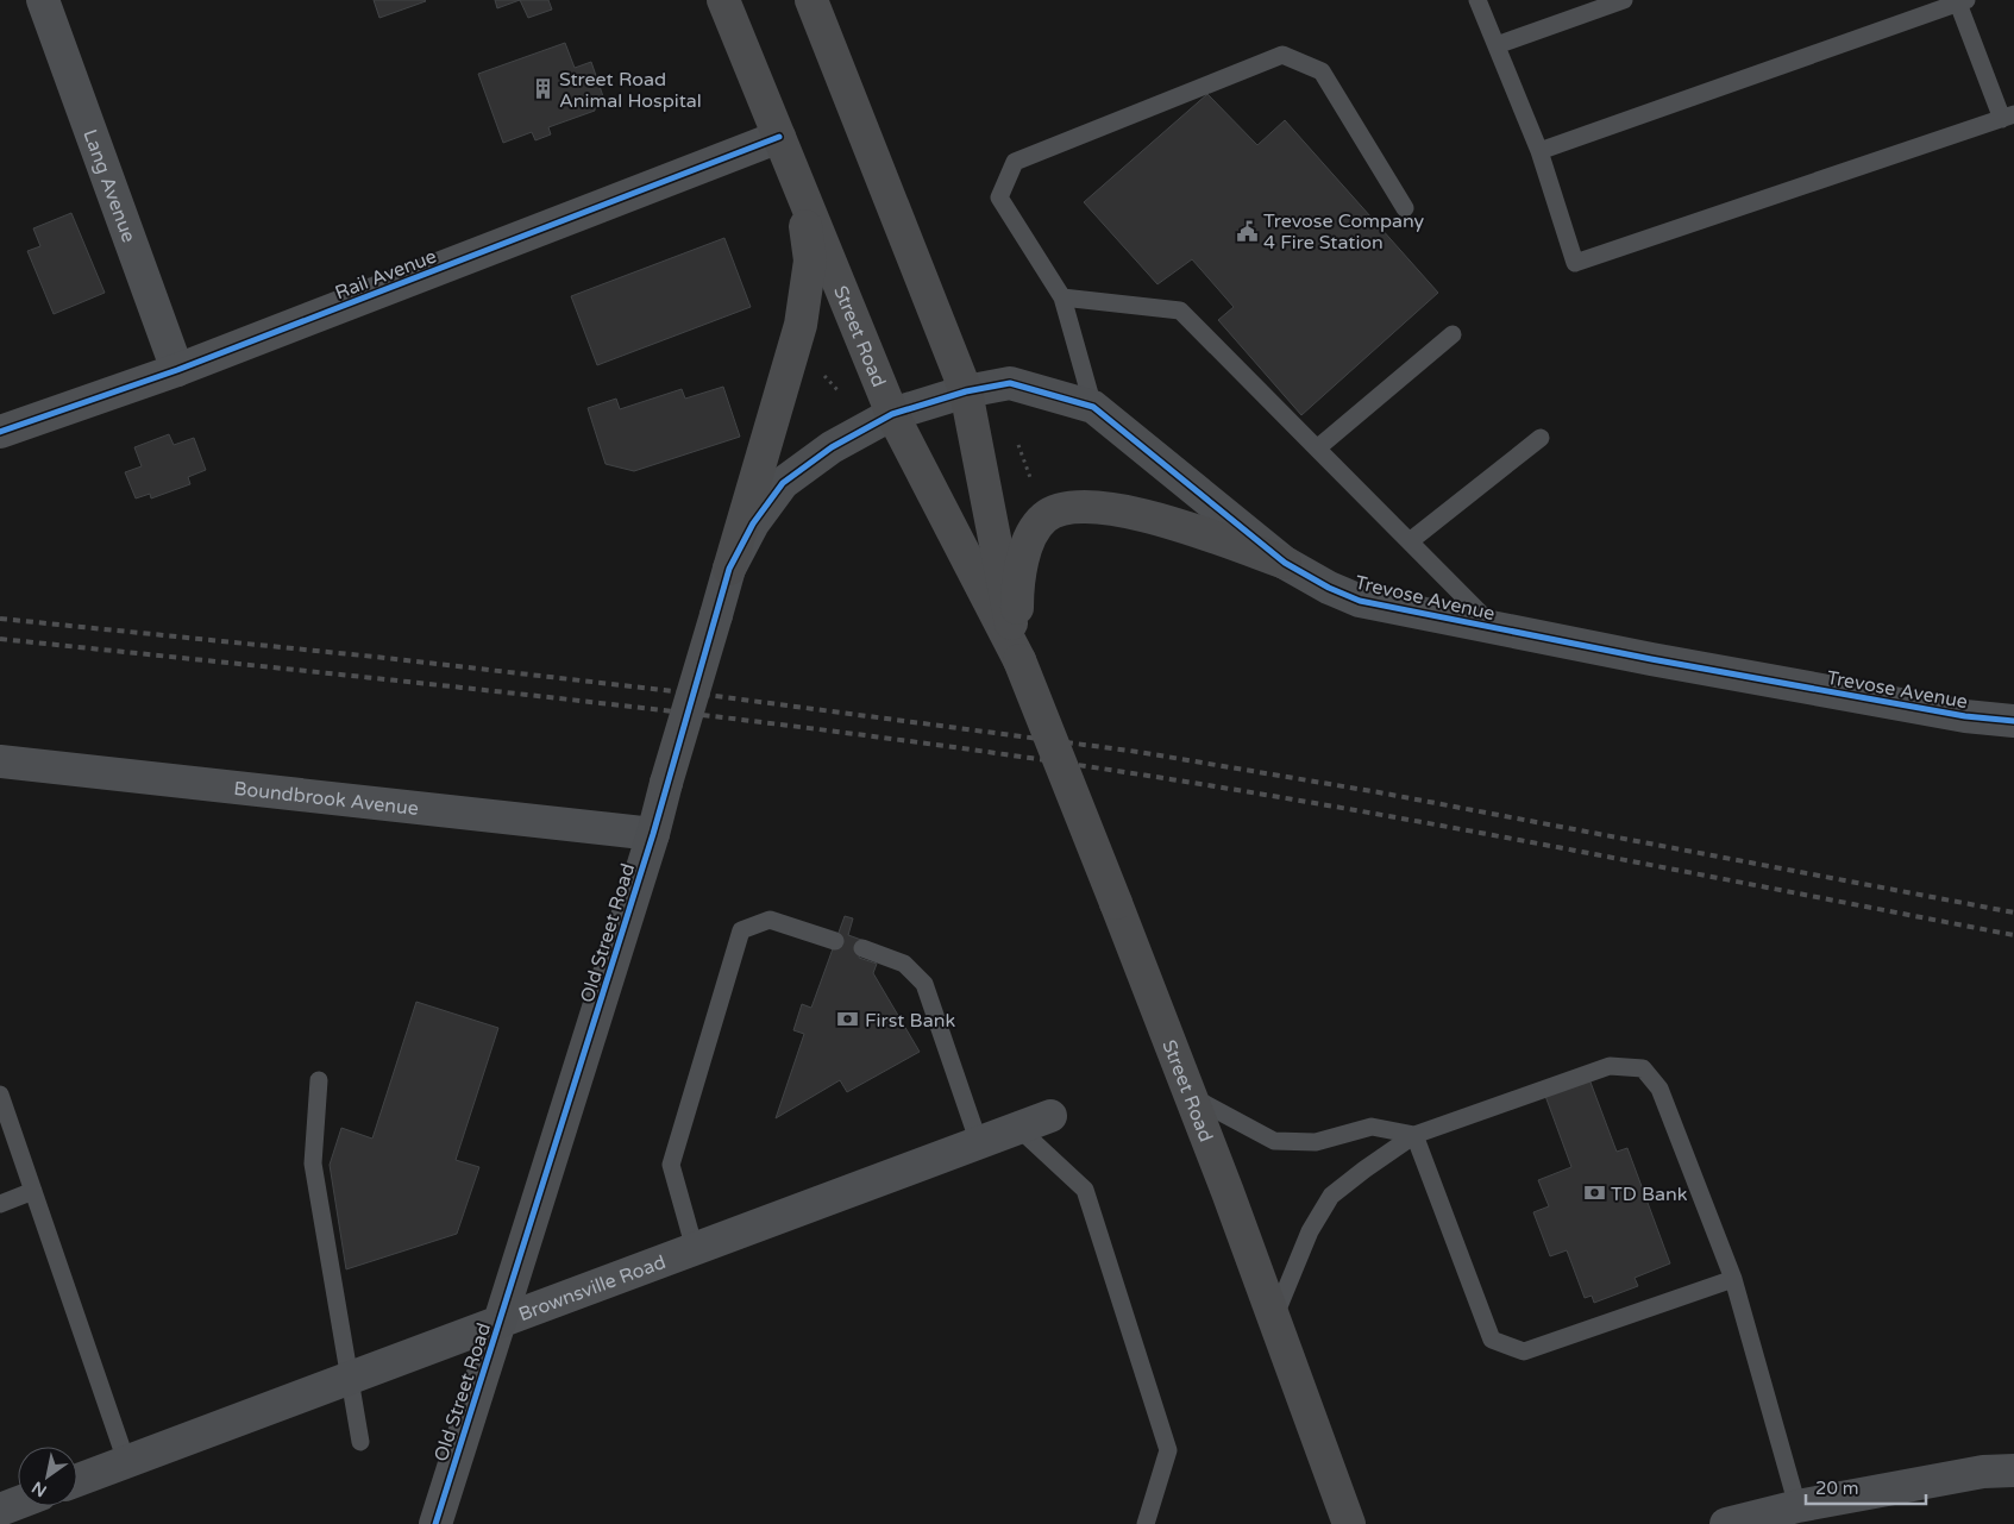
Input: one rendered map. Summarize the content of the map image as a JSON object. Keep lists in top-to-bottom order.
{
  "streets": {
    "main road": ["Street Road"],
    "street": [
      "Lang Avenue",
      "Rail Avenue",
      "Trevose Avenue",
      "Boundbrook Avenue",
      "Old Street Road",
      "Brownsville Road"
    ]
  },
  "crossings": [
    ["Lang Avenue", "Rail Avenue"],
    ["Rail Avenue", "Street Road"],
    ["Street Road", "Trevose Avenue"],
    ["Street Road", "Old Street Road"],
    ["Trevose Avenue", "Old Street Road"],
    ["Boundbrook Avenue", "Old Street Road"],
    ["Old Street Road", "Brownsville Road"]
  ],
  "places": {
    "building": ["Street Road Animal Hospital"],
    "public building": ["Trevose Company 4 Fire Station"],
    "bank": ["First Bank", "TD Bank"]
  },
  "scale_bar": "20 m",
  "north": "bottom left"
}
